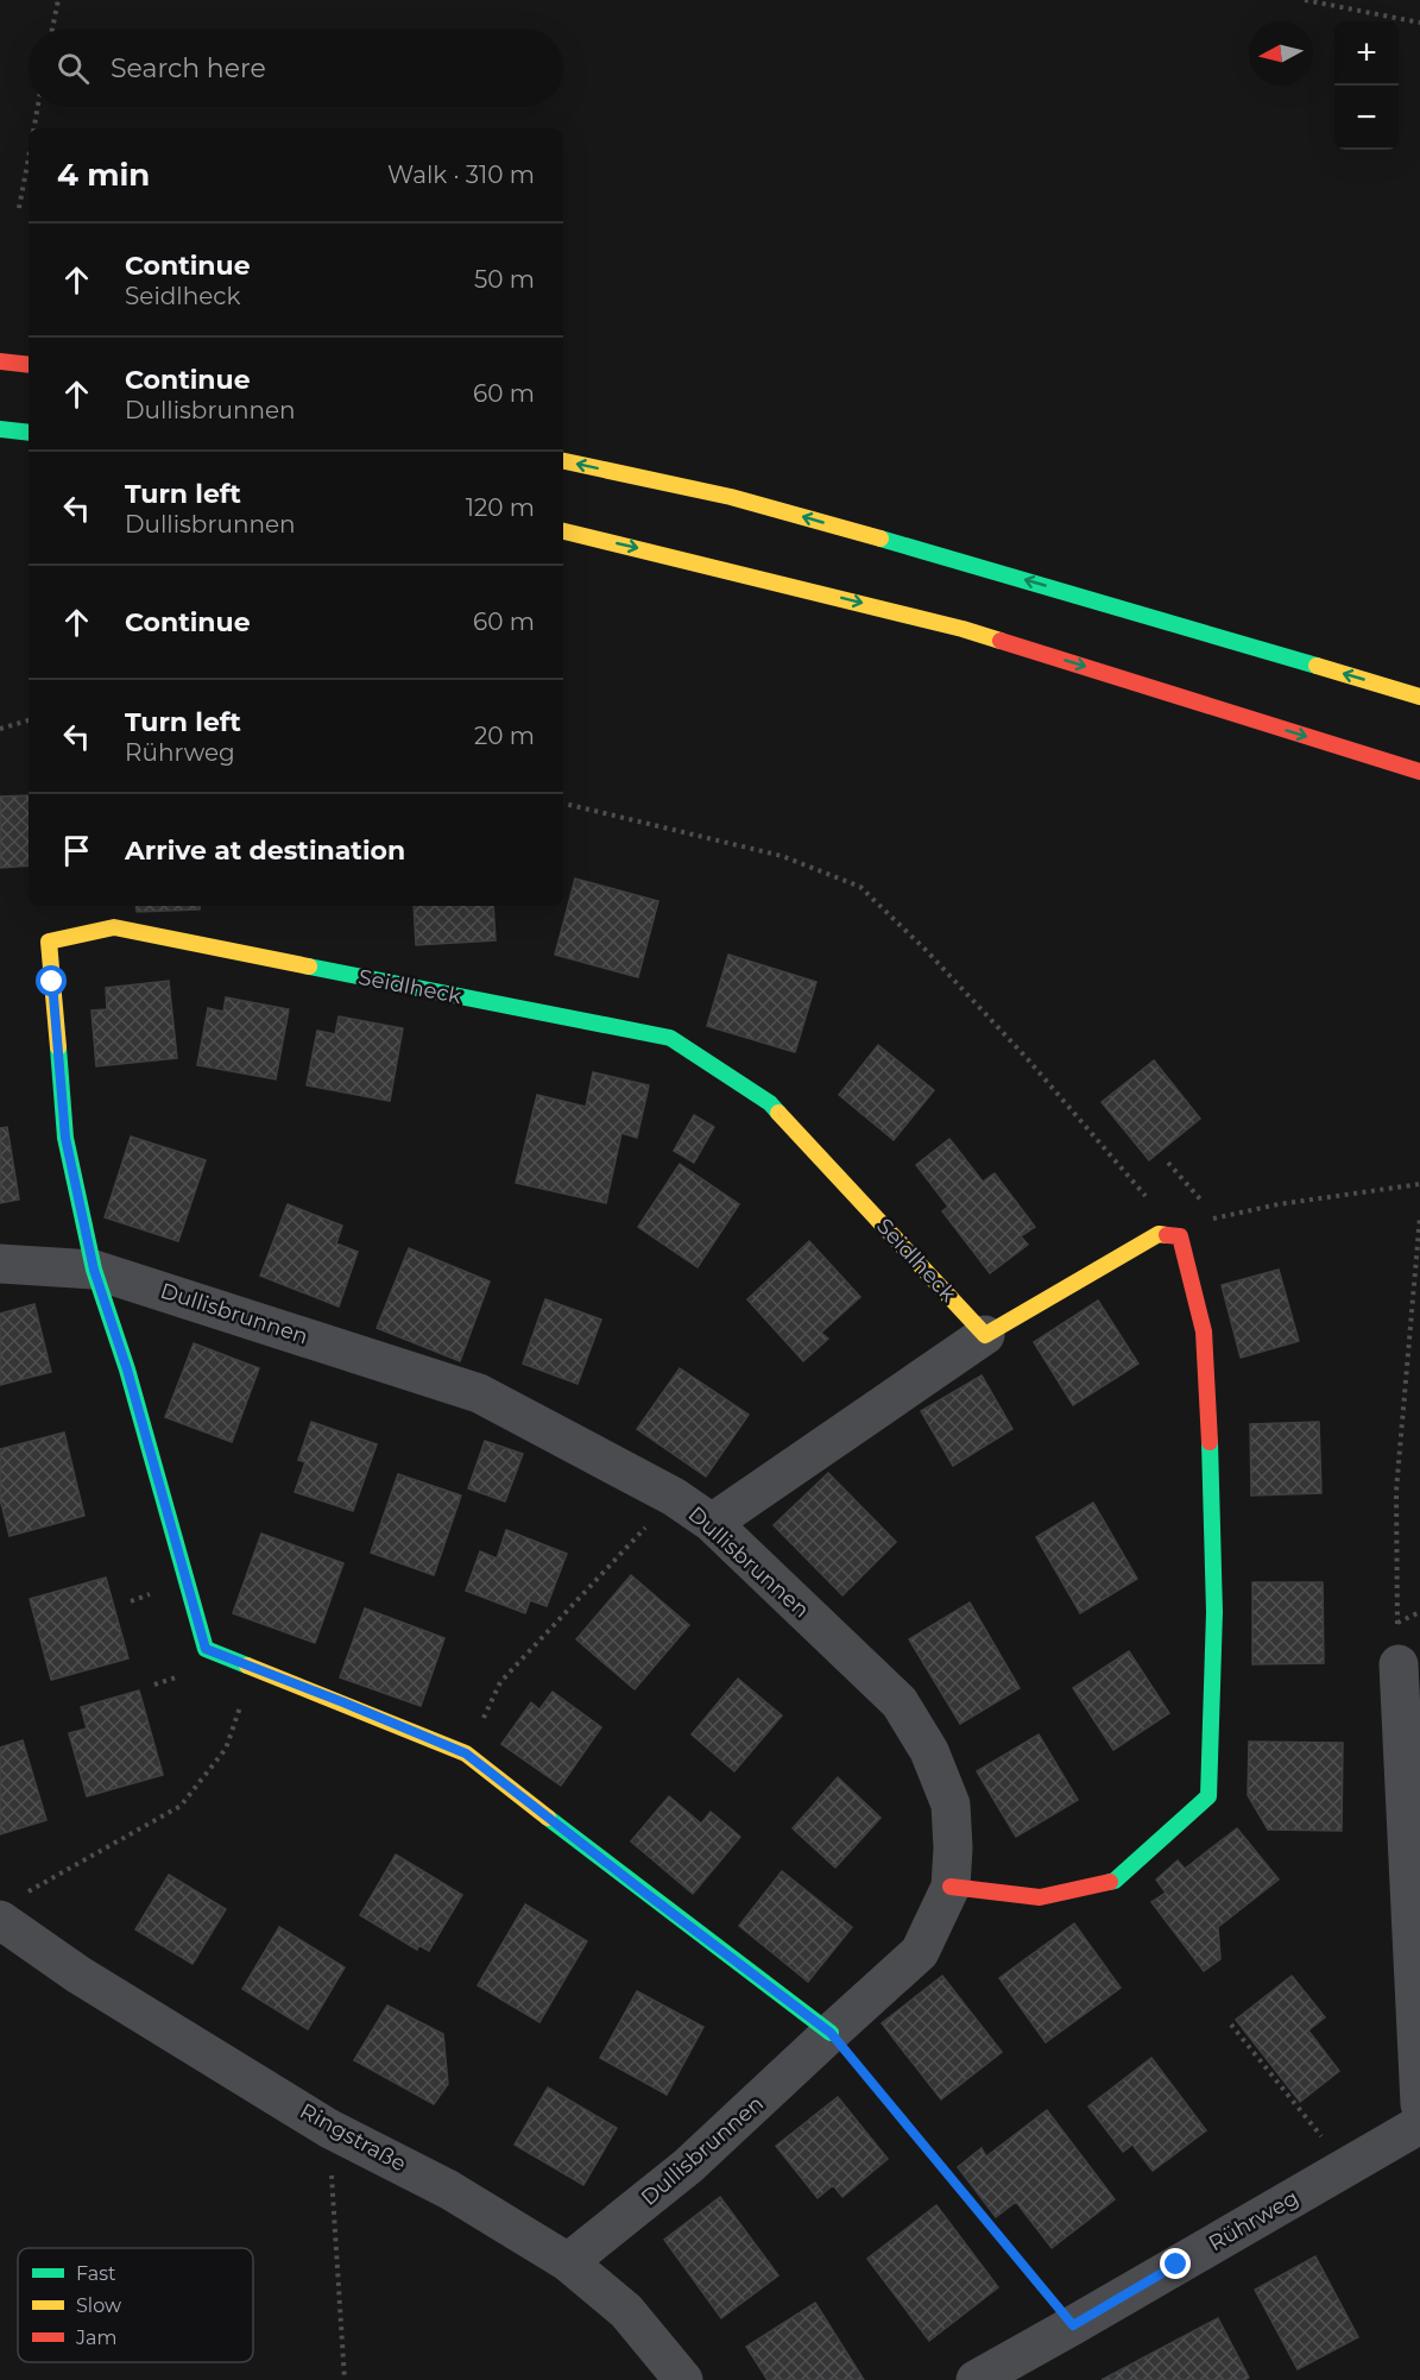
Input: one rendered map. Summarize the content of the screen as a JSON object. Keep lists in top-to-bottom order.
{
  "streets": {
    "main road": ["Seidlheck"],
    "street": ["Dullisbrunnen", "Ringstraße", "Rührweg"]
  },
  "crossings": [
    ["Seidlheck", "Dullisbrunnen"],
    ["Dullisbrunnen", "Ringstraße"]
  ],
  "legend": ["Fast", "Slow", "Jam"],
  "north": "left",
  "page": {
    "map_buttons": ["+", "−"],
    "search": "Search here",
    "heading": ["4 min", "Walk · 310 m"],
    "list": [
      ["Continue", "Seidlheck", "50 m"],
      ["Continue", "Dullisbrunnen", "60 m"],
      ["Turn left", "Dullisbrunnen", "120 m"],
      ["Continue", "60 m"],
      ["Turn left", "Rührweg", "20 m"],
      "Arrive at destination"
    ]
  }
}
